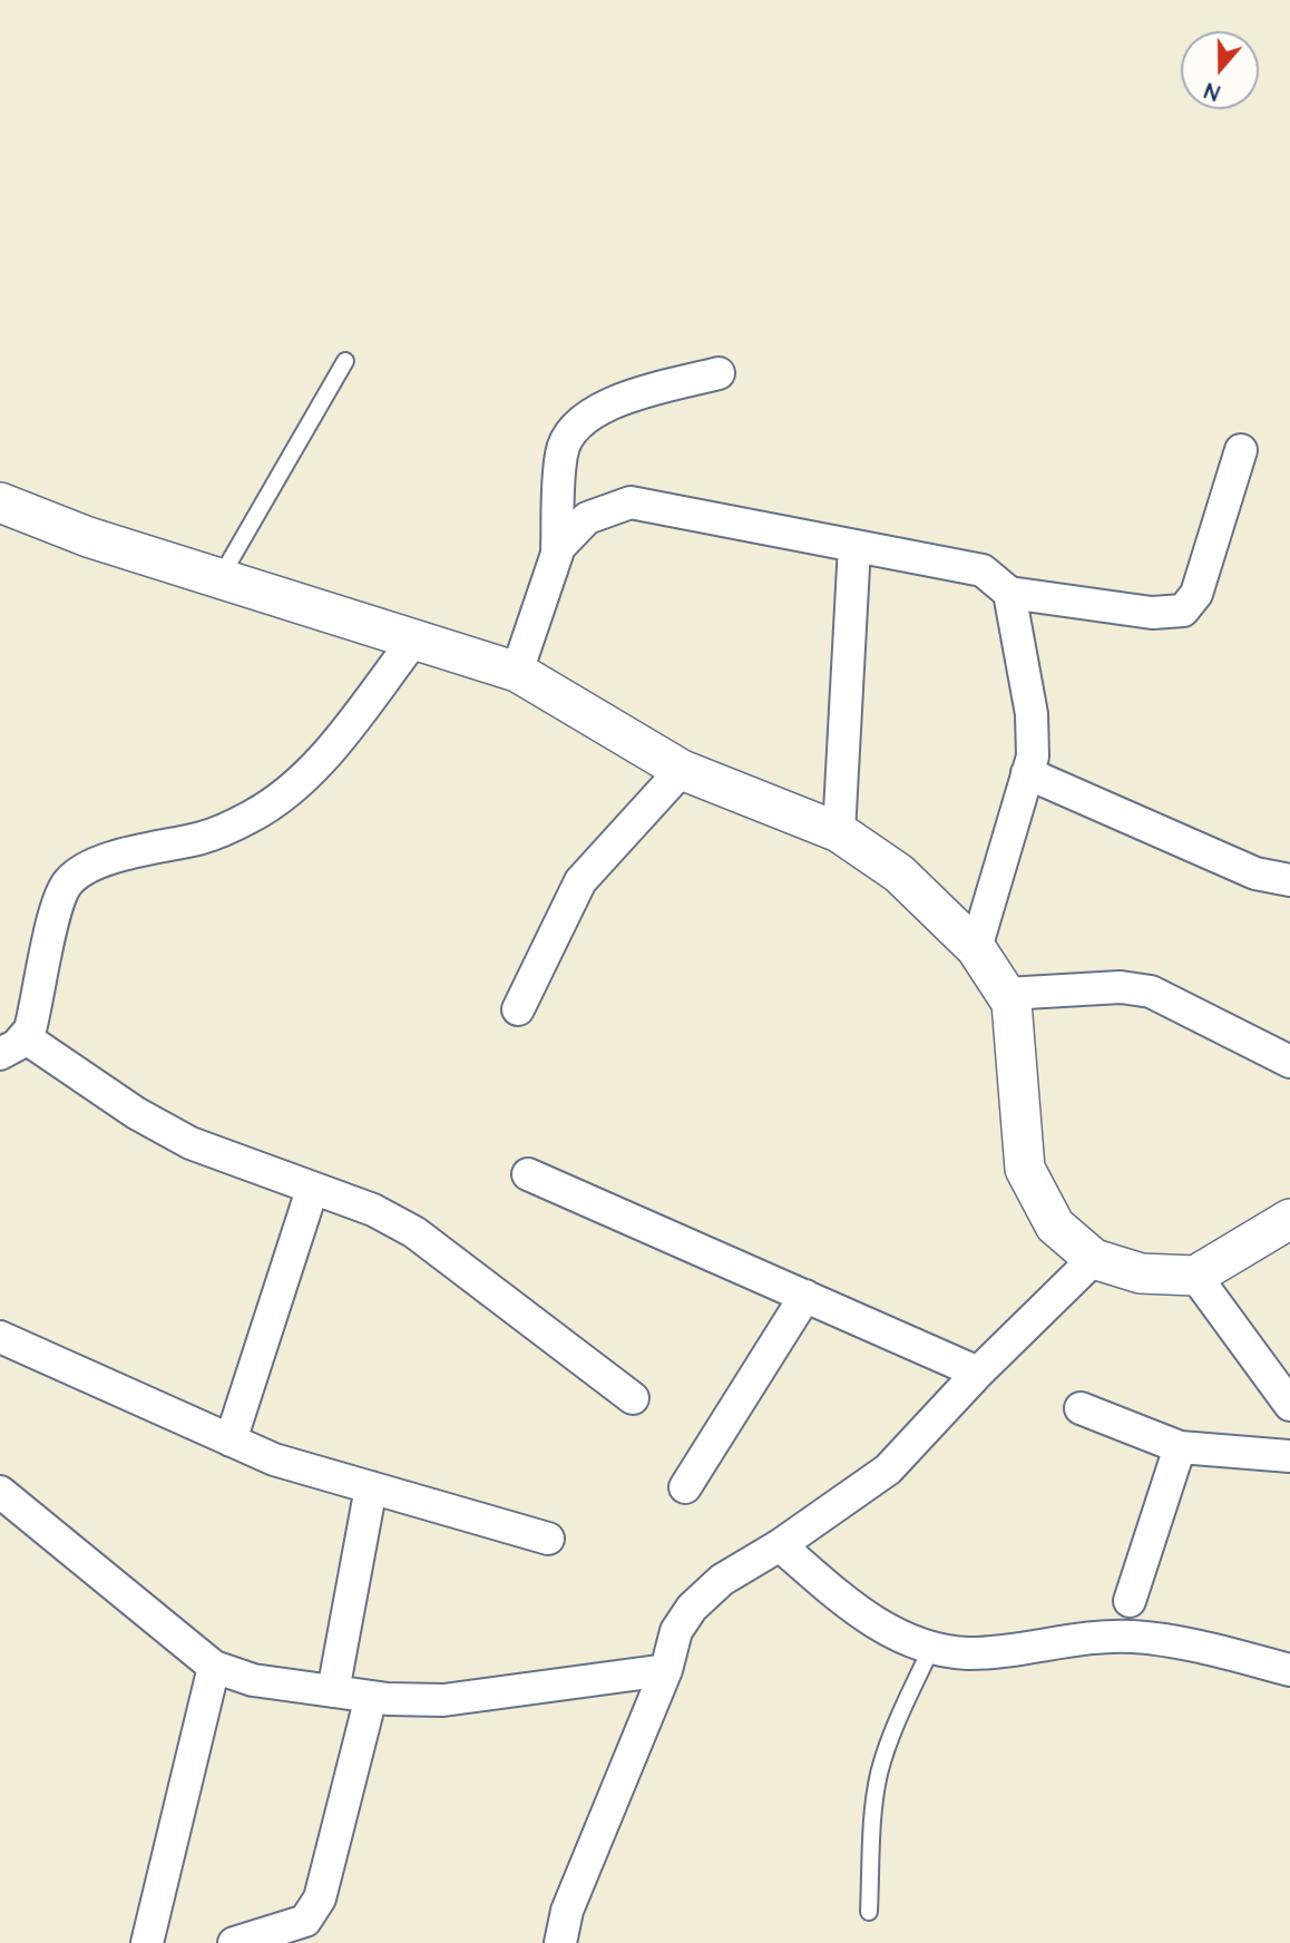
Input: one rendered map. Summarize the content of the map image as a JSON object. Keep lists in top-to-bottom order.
{
  "north": "bottom"
}
